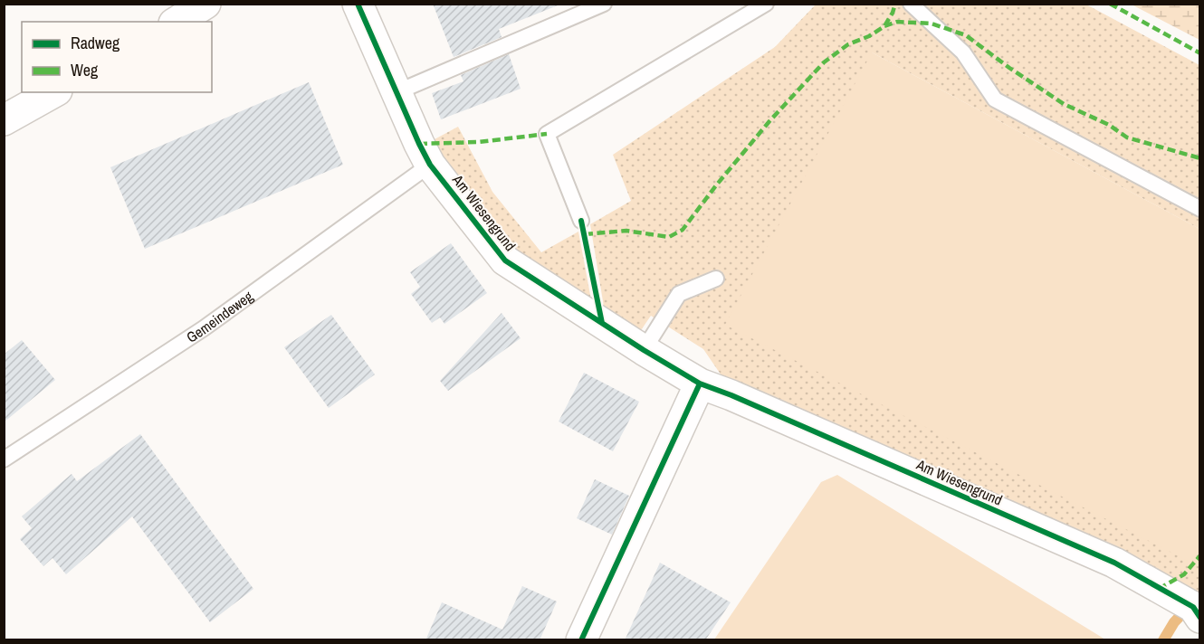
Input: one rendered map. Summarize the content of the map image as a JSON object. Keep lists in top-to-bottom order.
{
  "streets": {
    "street": ["Am Wiesengrund"],
    "lane": ["Gemeindeweg"]
  },
  "crossings": [
    ["Am Wiesengrund", "Gemeindeweg"]
  ],
  "legend": ["Radweg", "Weg"]
}
